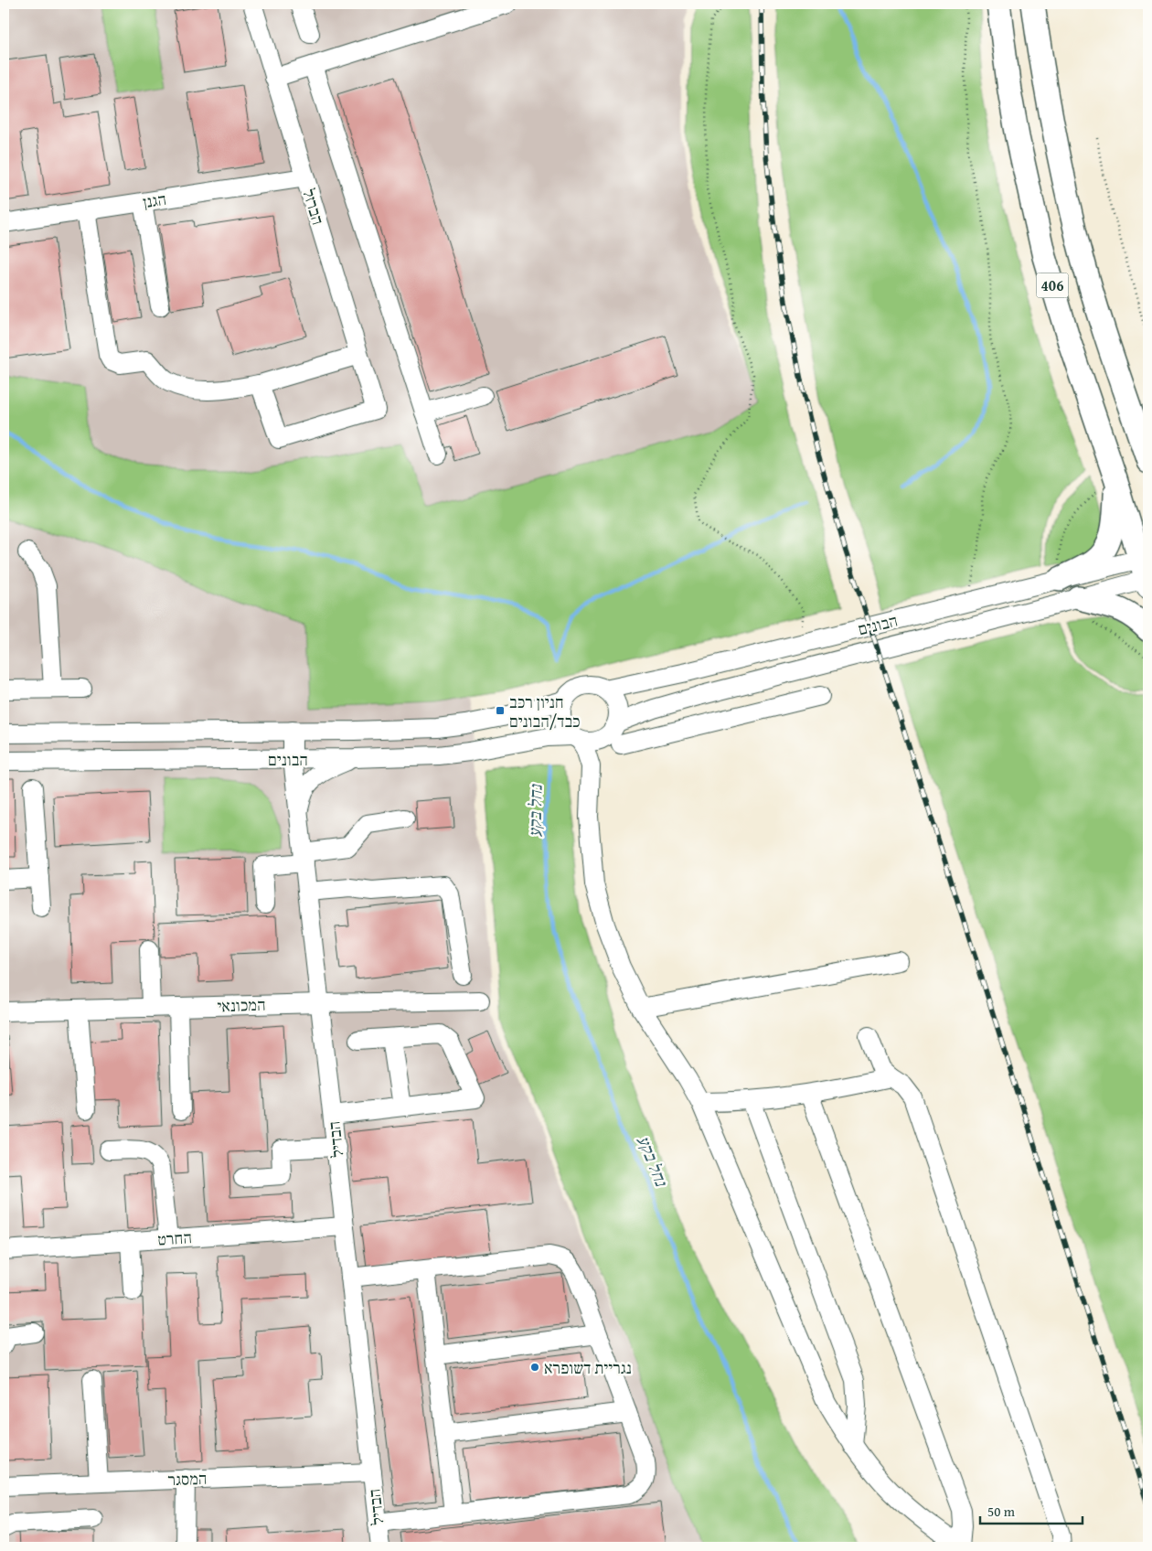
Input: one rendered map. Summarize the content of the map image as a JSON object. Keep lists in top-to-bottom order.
{
  "streets": {
    "main road": ["406"],
    "street": [
      "הגנן",
      "הברזל",
      "הבונים",
      "המכונאי",
      "הבדיל",
      "החרט",
      "המסגר"
    ]
  },
  "crossings": [
    ["הגנן", "הברזל"],
    ["406", "הבונים"],
    ["הבונים", "הבדיל"],
    ["המכונאי", "הבדיל"],
    ["הבדיל", "החרט"],
    ["הבדיל", "המסגר"]
  ],
  "water": ["נחל בקע"],
  "places": {
    "transit": ["חניון רכב כבד/הבונים"],
    "other": ["נגריית דשופרא"]
  },
  "scale_bar": "50 m"
}
